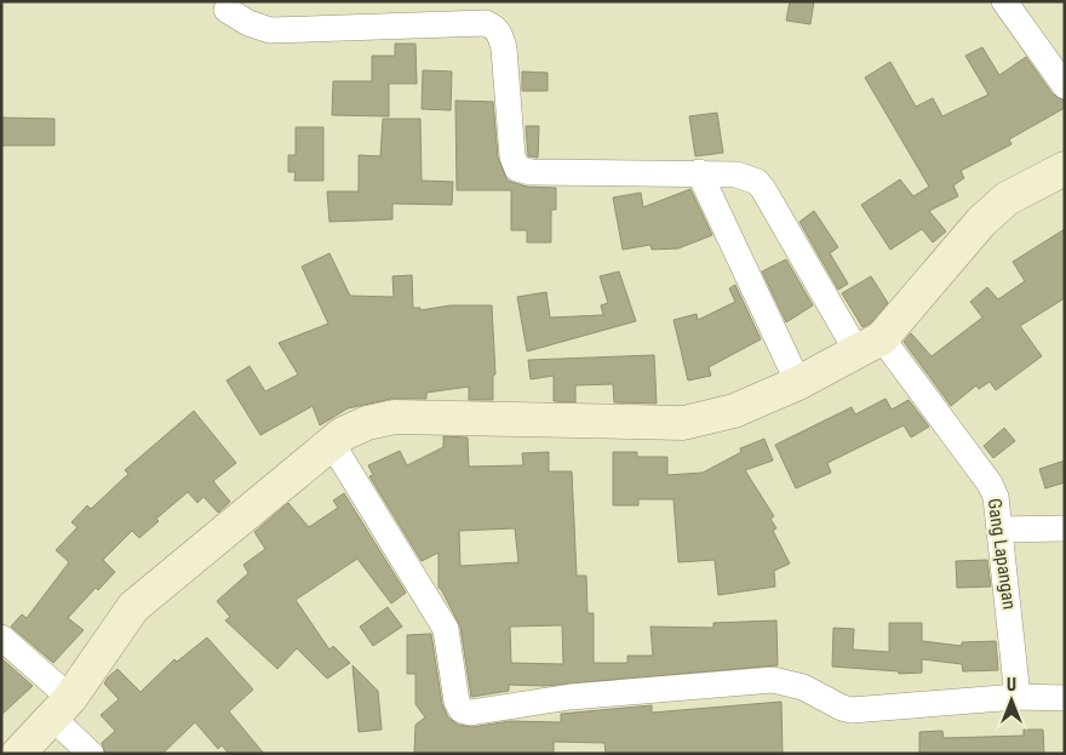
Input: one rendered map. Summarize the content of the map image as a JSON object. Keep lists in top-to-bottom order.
{
  "streets": {
    "street": ["Gang Lapangan"]
  },
  "north": "top"
}
